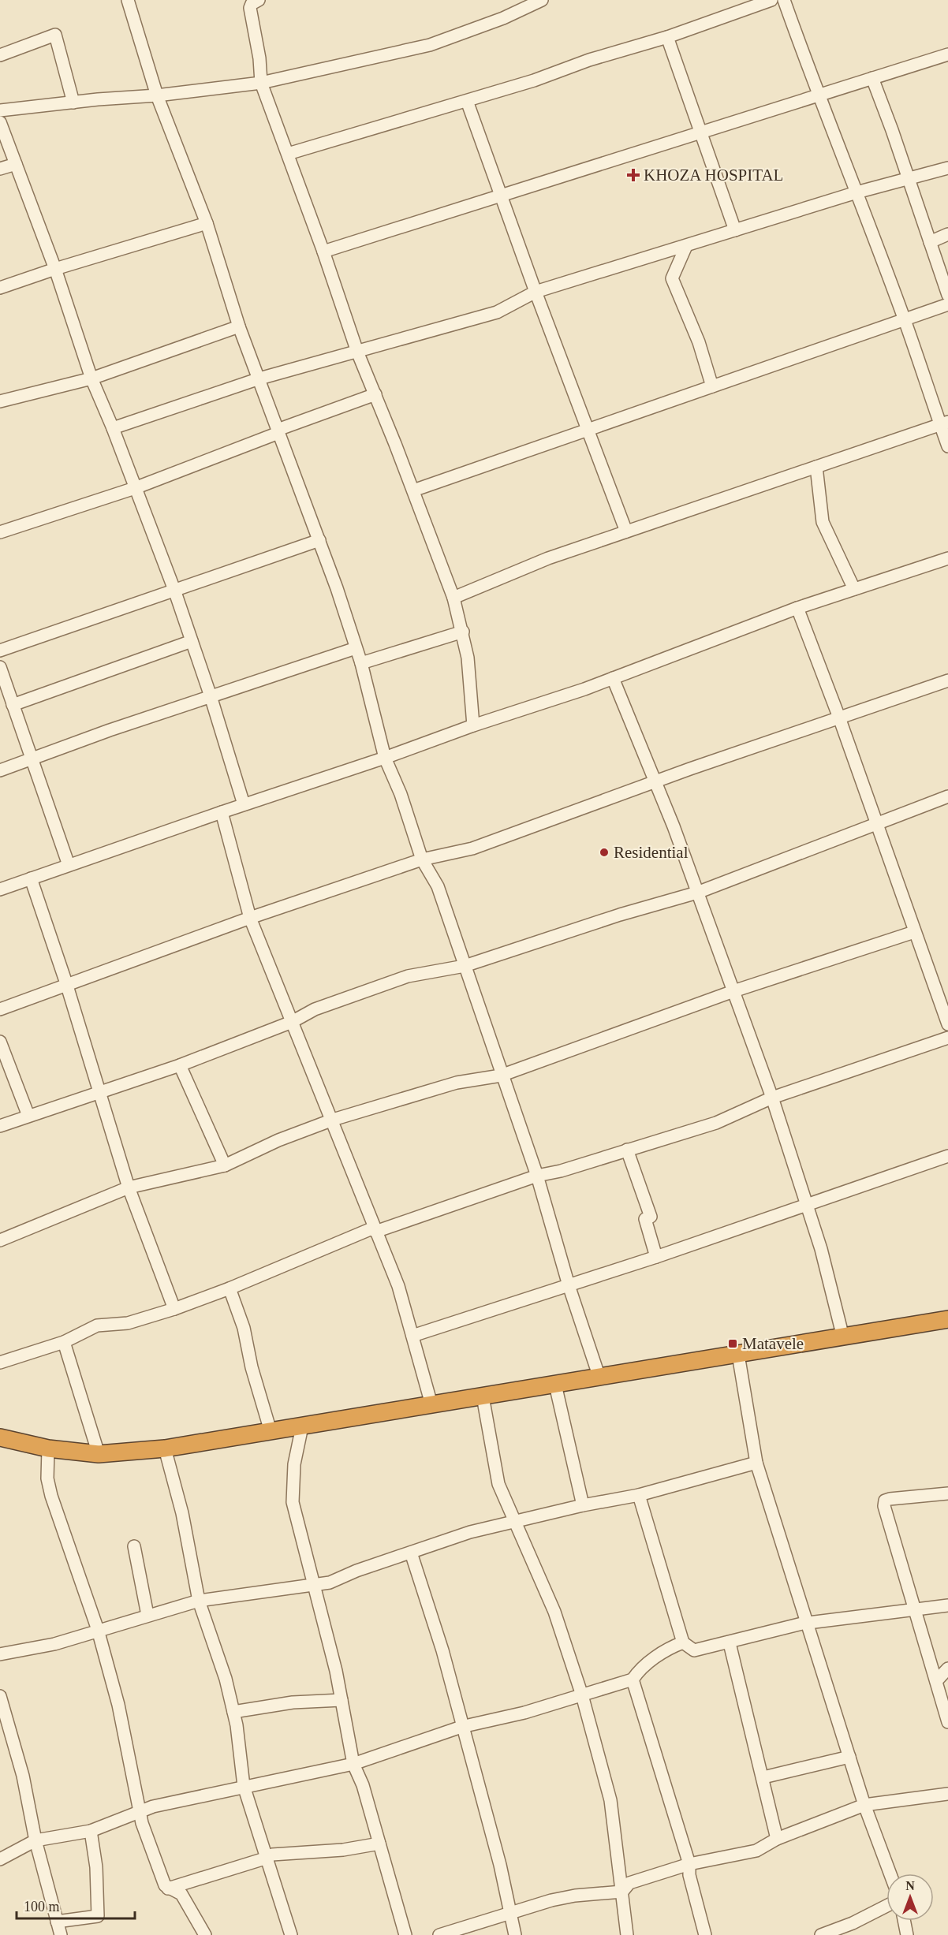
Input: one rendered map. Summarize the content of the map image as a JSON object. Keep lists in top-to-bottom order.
{
  "places": {
    "health": ["KHOZA HOSPITAL"],
    "other": ["Residential"],
    "transit": ["Matavele"]
  },
  "scale_bar": "100 m",
  "north": "top"
}
